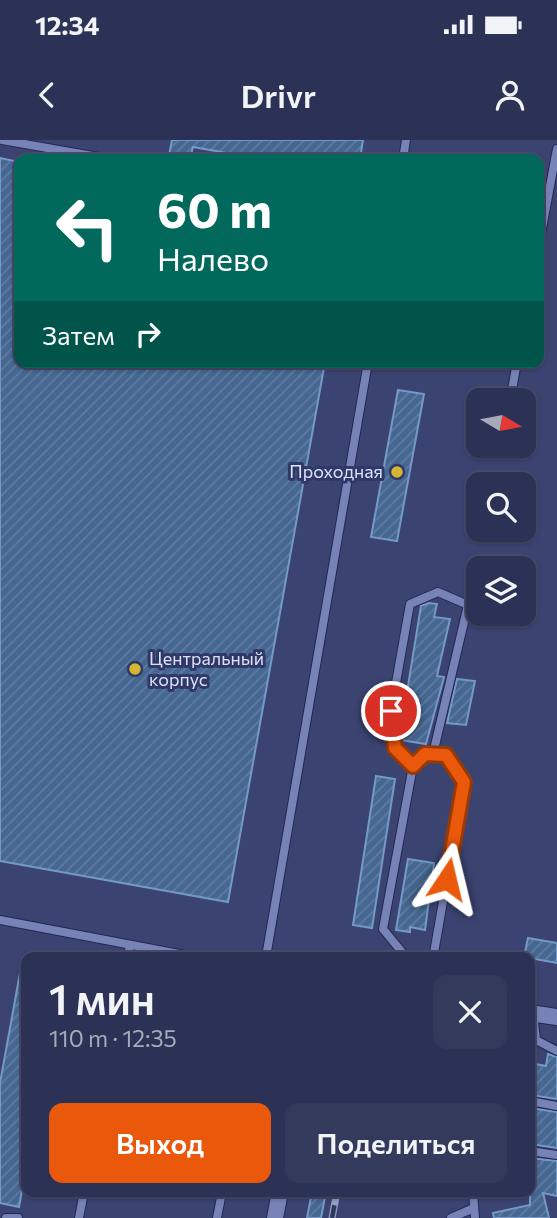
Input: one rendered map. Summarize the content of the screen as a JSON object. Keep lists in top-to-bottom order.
{
  "places": ["Проходная", "Центральный корпус"],
  "north": "right",
  "page": {
    "status": "12:34",
    "header": "Drivr",
    "turn": ["60 m", "Налево"],
    "then": "Затем",
    "heading": ["1 мин", "110 m · 12:35"],
    "buttons": ["Выход", "Поделиться"]
  }
}
